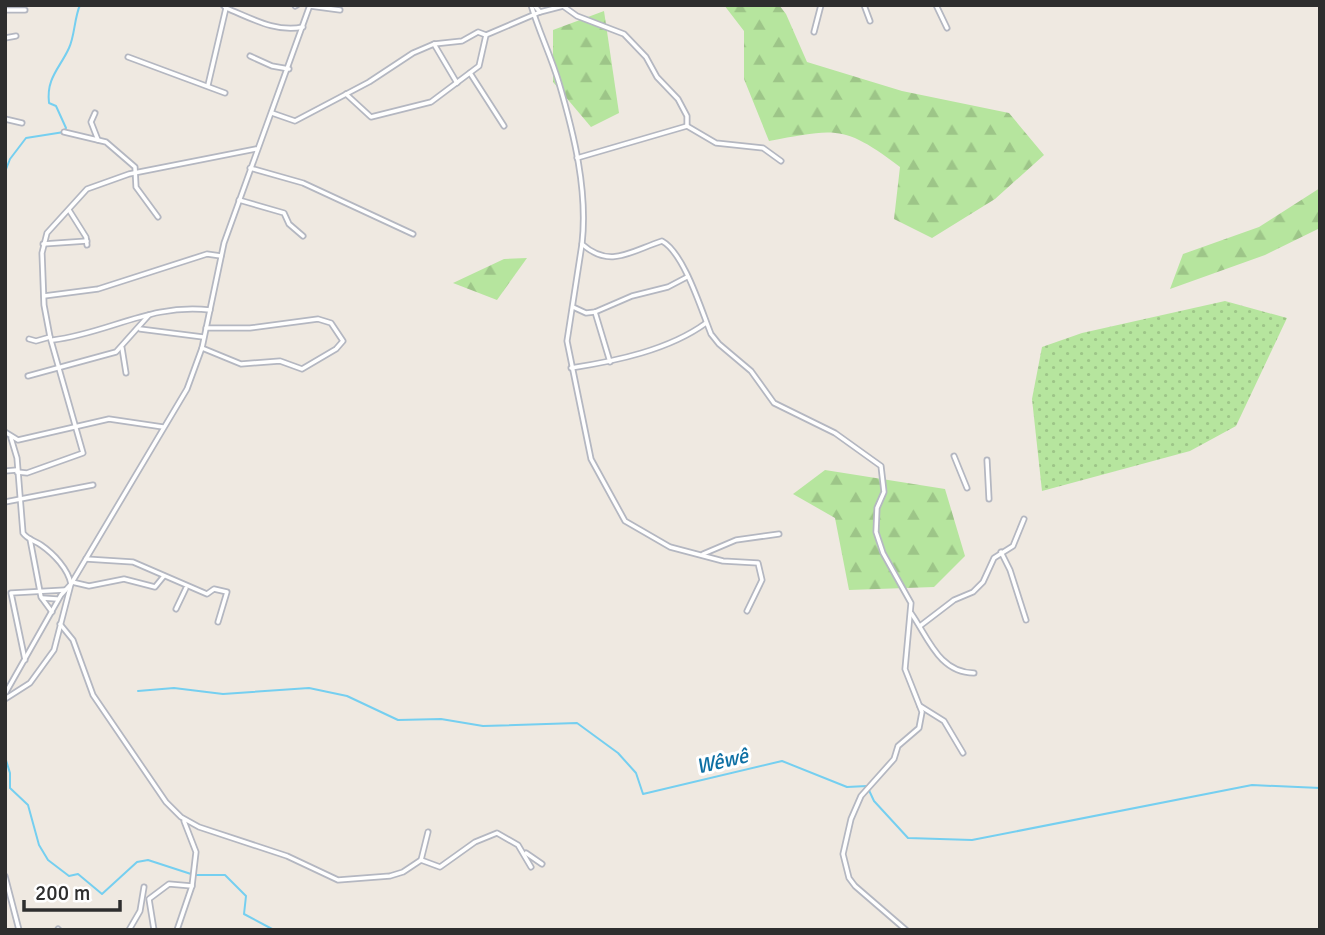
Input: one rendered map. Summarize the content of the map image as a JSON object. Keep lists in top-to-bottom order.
{
  "water": ["Wêwê"],
  "scale_bar": "200 m"
}
